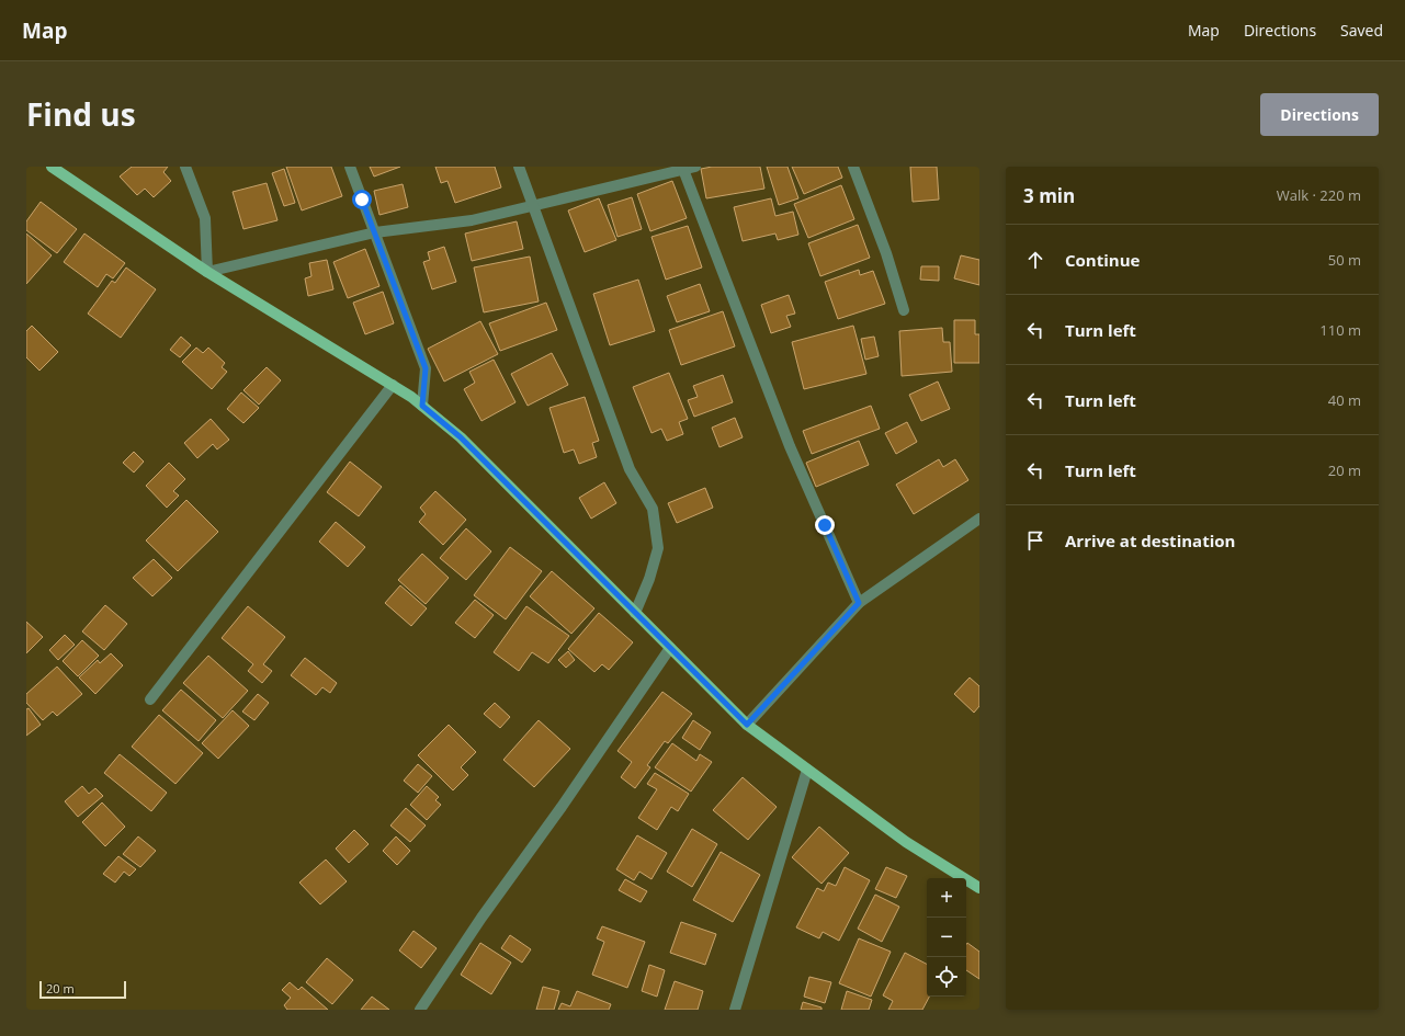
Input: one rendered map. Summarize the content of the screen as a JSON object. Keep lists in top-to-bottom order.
{
  "scale_bar": "20 m",
  "page": {
    "header": "Map",
    "nav": ["Map", "Directions", "Saved"],
    "title": "Find us",
    "buttons": "Directions",
    "heading": ["3 min", "Walk · 220 m"],
    "list": [
      ["Continue", "50 m"],
      ["Turn left", "110 m"],
      ["Turn left", "40 m"],
      ["Turn left", "20 m"],
      "Arrive at destination"
    ],
    "map_buttons": ["+", "−"],
    "scale": "20 m"
  }
}
